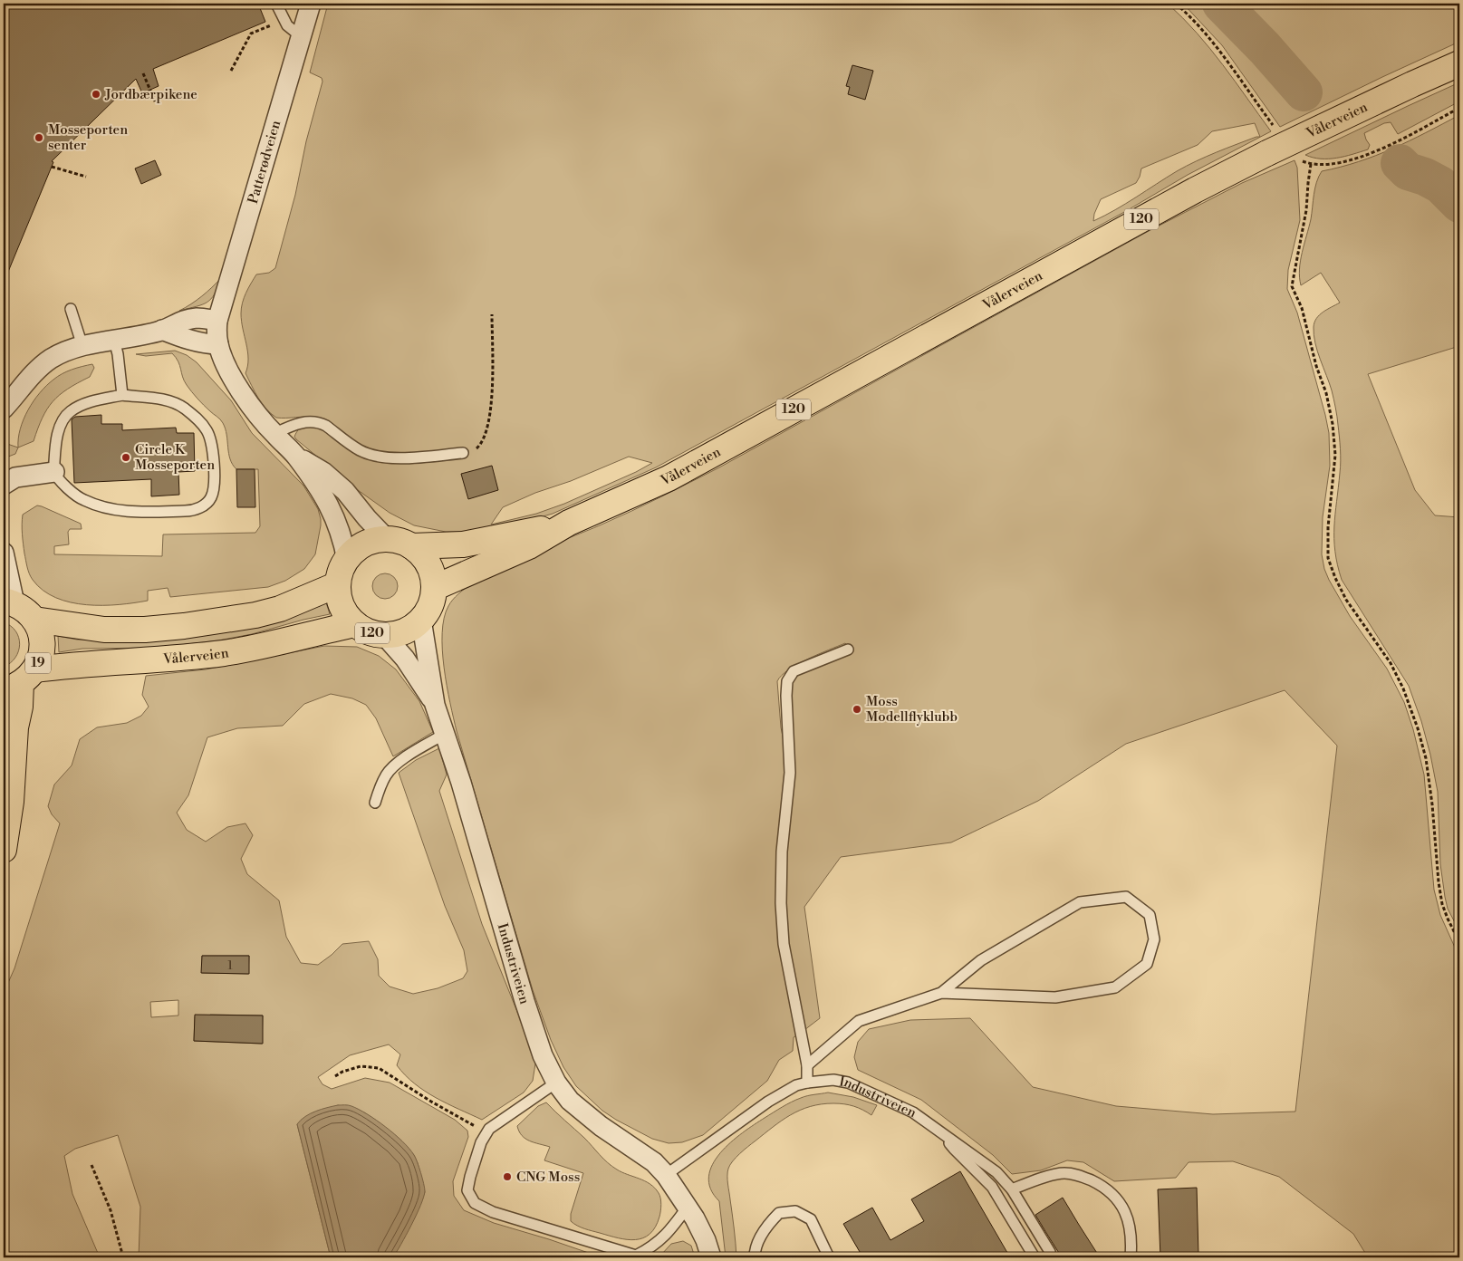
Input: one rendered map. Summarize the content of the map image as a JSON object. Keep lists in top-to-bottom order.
{
  "streets": {
    "main road": ["Vålerveien", "120", "19"],
    "street": ["Patterødveien", "Industriveien"]
  },
  "crossings": [
    ["Vålerveien", "Patterødveien"],
    ["Vålerveien", "120"],
    ["Vålerveien", "19"],
    ["Vålerveien", "Industriveien"],
    ["Patterødveien", "120"],
    ["Patterødveien", "Industriveien"],
    ["120", "Industriveien"]
  ],
  "places": [
    "Jordbærpikene",
    "Mosseporten senter",
    "Circle K Mosseporten",
    "Moss Modellflyklubb",
    "CNG Moss"
  ],
  "house_numbers": ["1"]
}
